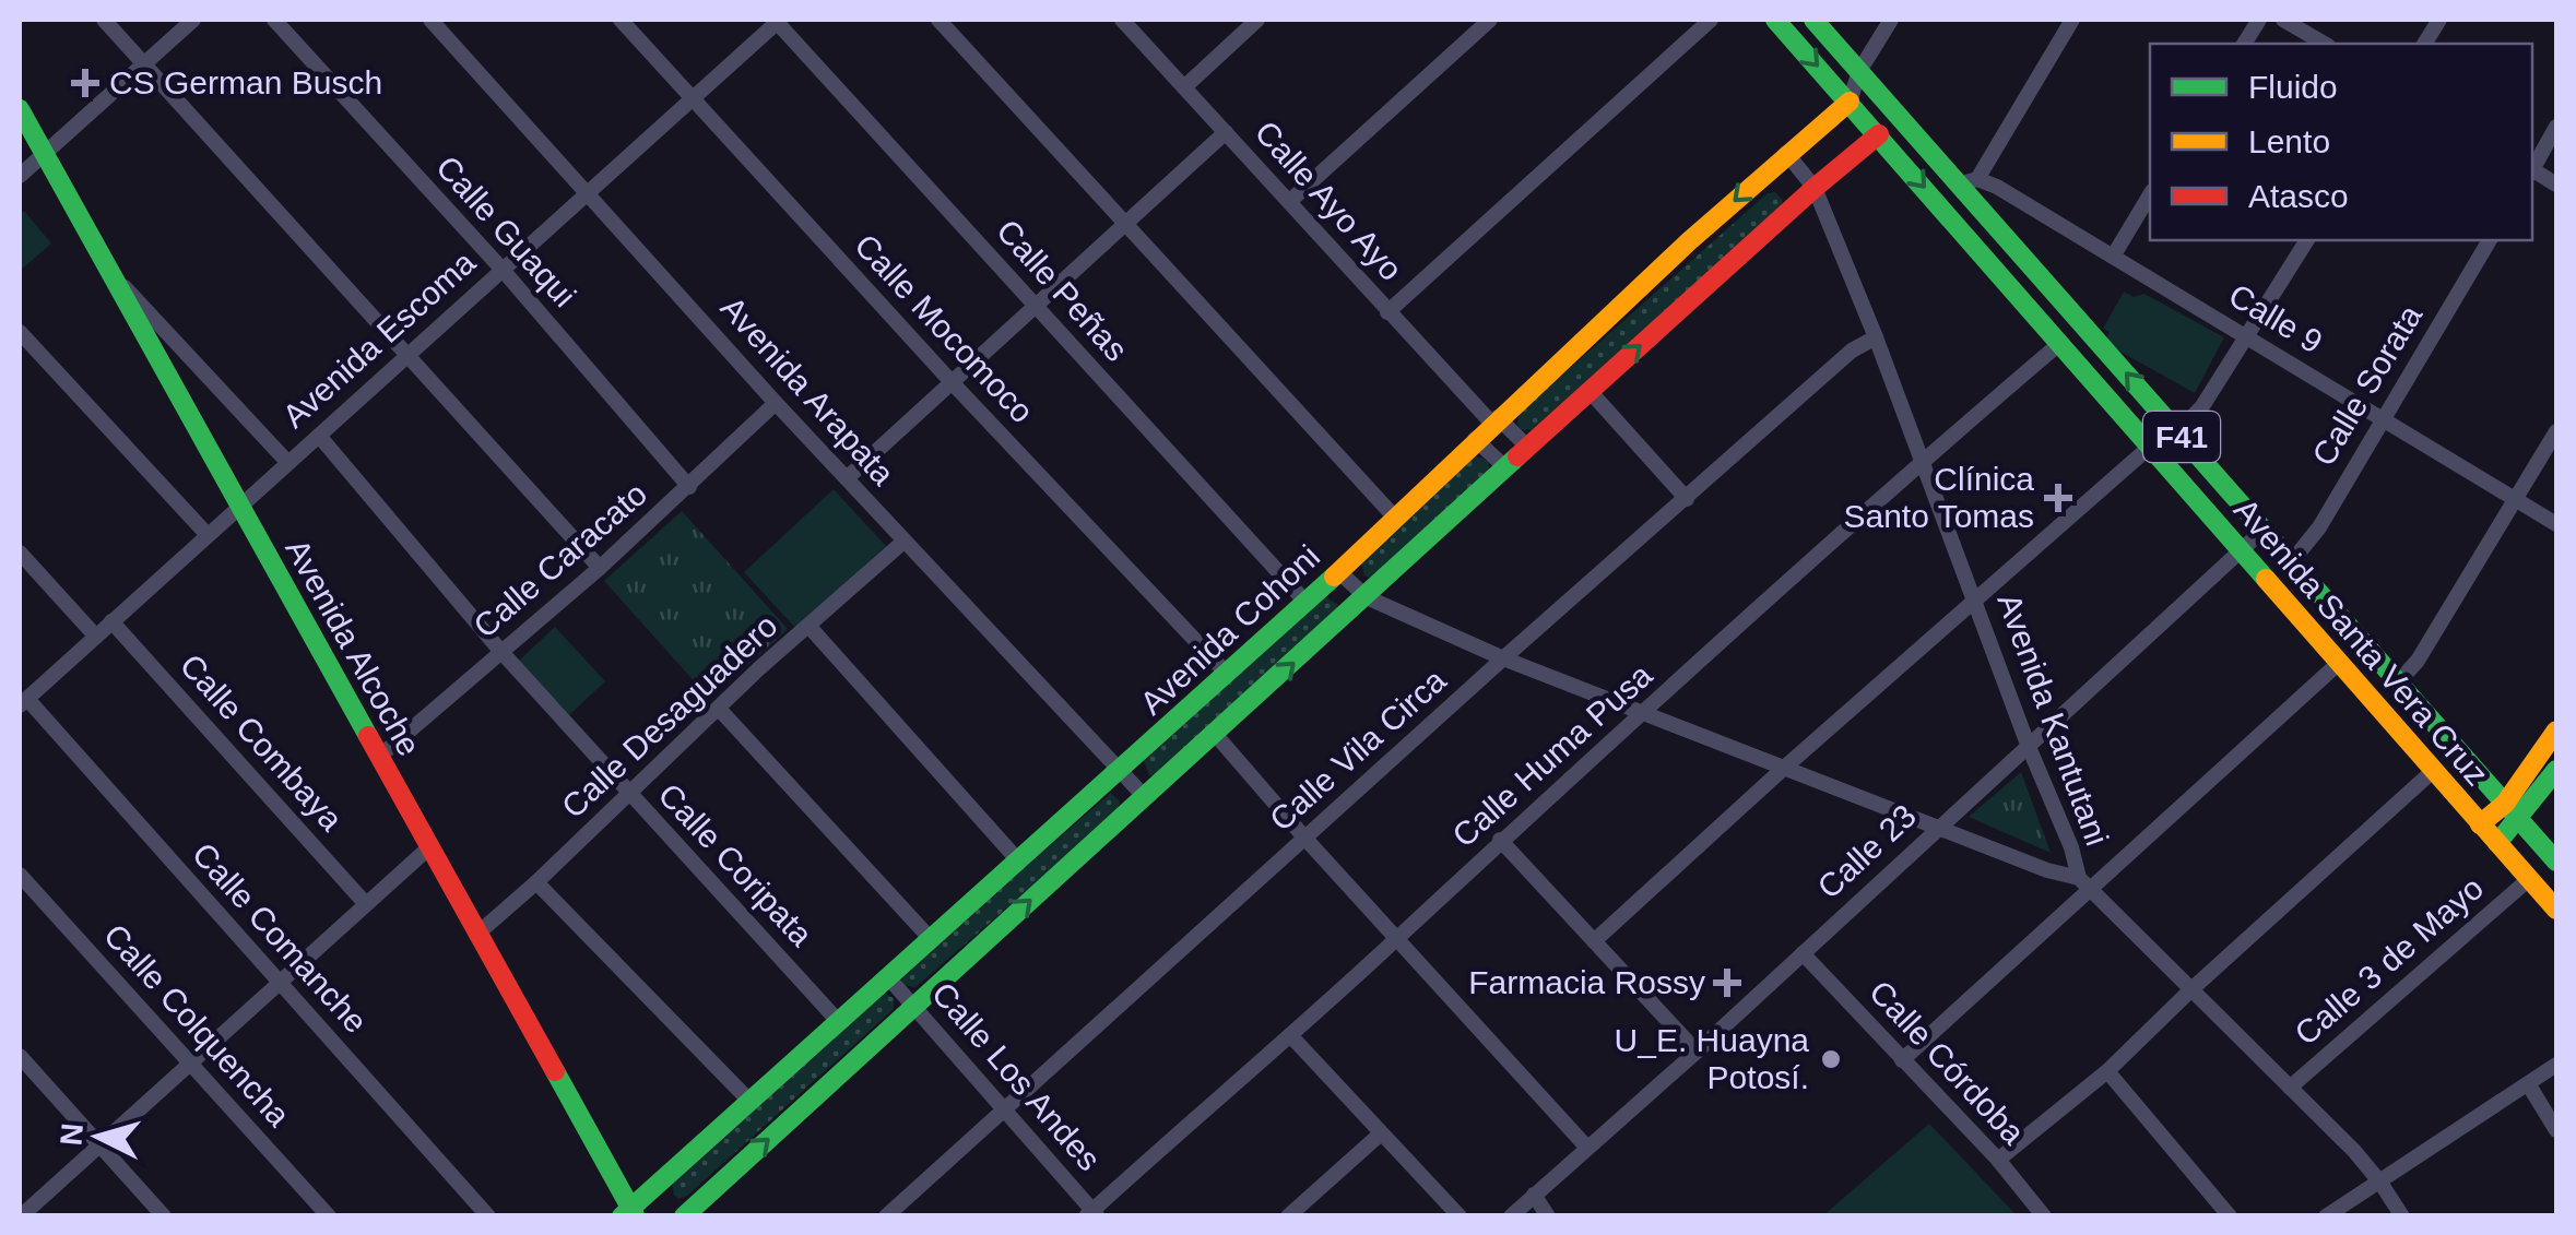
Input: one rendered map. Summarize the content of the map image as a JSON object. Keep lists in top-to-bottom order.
{
  "streets": {
    "street": [
      "Calle Ayo Ayo",
      "Calle Guaqui",
      "Calle Peñas",
      "Calle 9",
      "Calle Mocomoco",
      "Avenida Escoma",
      "Calle Sorata",
      "Avenida Arapata",
      "F41",
      "Calle Caracato",
      "Avenida Cohoni",
      "Avenida Santa Vera Cruz",
      "Avenida Alcoche",
      "Calle Desaguadero",
      "Avenida Kantutani",
      "Calle Combaya",
      "Calle Vila Circa",
      "Calle Huma Pusa",
      "Calle 23",
      "Calle Coripata",
      "Calle Comanche",
      "Calle 3 de Mayo",
      "Calle Colquencha",
      "Calle Córdoba",
      "Calle Los Andes"
    ]
  },
  "crossings": [
    ["Calle Ayo Ayo", "Avenida Cohoni"],
    ["Calle Guaqui", "Avenida Escoma"],
    ["Calle Guaqui", "Calle Caracato"],
    ["Calle Peñas", "Avenida Escoma"],
    ["Calle Peñas", "Avenida Cohoni"],
    ["Calle 9", "Calle Sorata"],
    ["Calle 9", "Avenida Santa Vera Cruz"],
    ["Calle Mocomoco", "Avenida Escoma"],
    ["Calle Mocomoco", "Avenida Cohoni"],
    ["Avenida Escoma", "Avenida Arapata"],
    ["Avenida Escoma", "Avenida Alcoche"],
    ["Avenida Escoma", "Calle Combaya"],
    ["Avenida Escoma", "Calle Coripata"],
    ["Avenida Escoma", "Calle Comanche"],
    ["Calle Sorata", "Avenida Santa Vera Cruz"],
    ["Avenida Arapata", "Calle Caracato"],
    ["Avenida Arapata", "Avenida Cohoni"],
    ["Avenida Arapata", "Calle Desaguadero"],
    ["Calle Caracato", "Avenida Alcoche"],
    ["Calle Caracato", "Calle Coripata"],
    ["Avenida Cohoni", "Avenida Santa Vera Cruz"],
    ["Avenida Cohoni", "Avenida Alcoche"],
    ["Avenida Cohoni", "Avenida Kantutani"],
    ["Avenida Cohoni", "Calle Coripata"],
    ["Avenida Cohoni", "Calle Los Andes"],
    ["Avenida Santa Vera Cruz", "Calle Huma Pusa"],
    ["Avenida Santa Vera Cruz", "Calle 23"],
    ["Avenida Santa Vera Cruz", "Calle 3 de Mayo"],
    ["Avenida Alcoche", "Calle Desaguadero"],
    ["Calle Desaguadero", "Calle Coripata"],
    ["Avenida Kantutani", "Calle Vila Circa"],
    ["Avenida Kantutani", "Calle Huma Pusa"],
    ["Avenida Kantutani", "Calle 23"],
    ["Avenida Kantutani", "Calle 3 de Mayo"],
    ["Calle Vila Circa", "Calle Los Andes"],
    ["Calle Huma Pusa", "Calle Los Andes"],
    ["Calle 23", "Calle Córdoba"]
  ],
  "places": {
    "health": ["CS German Busch", "Clínica Santo Tomas", "Farmacia Rossy"],
    "other": ["U_E. Huayna Potosí."]
  },
  "legend": ["Fluido", "Lento", "Atasco"],
  "north": "left"
}
